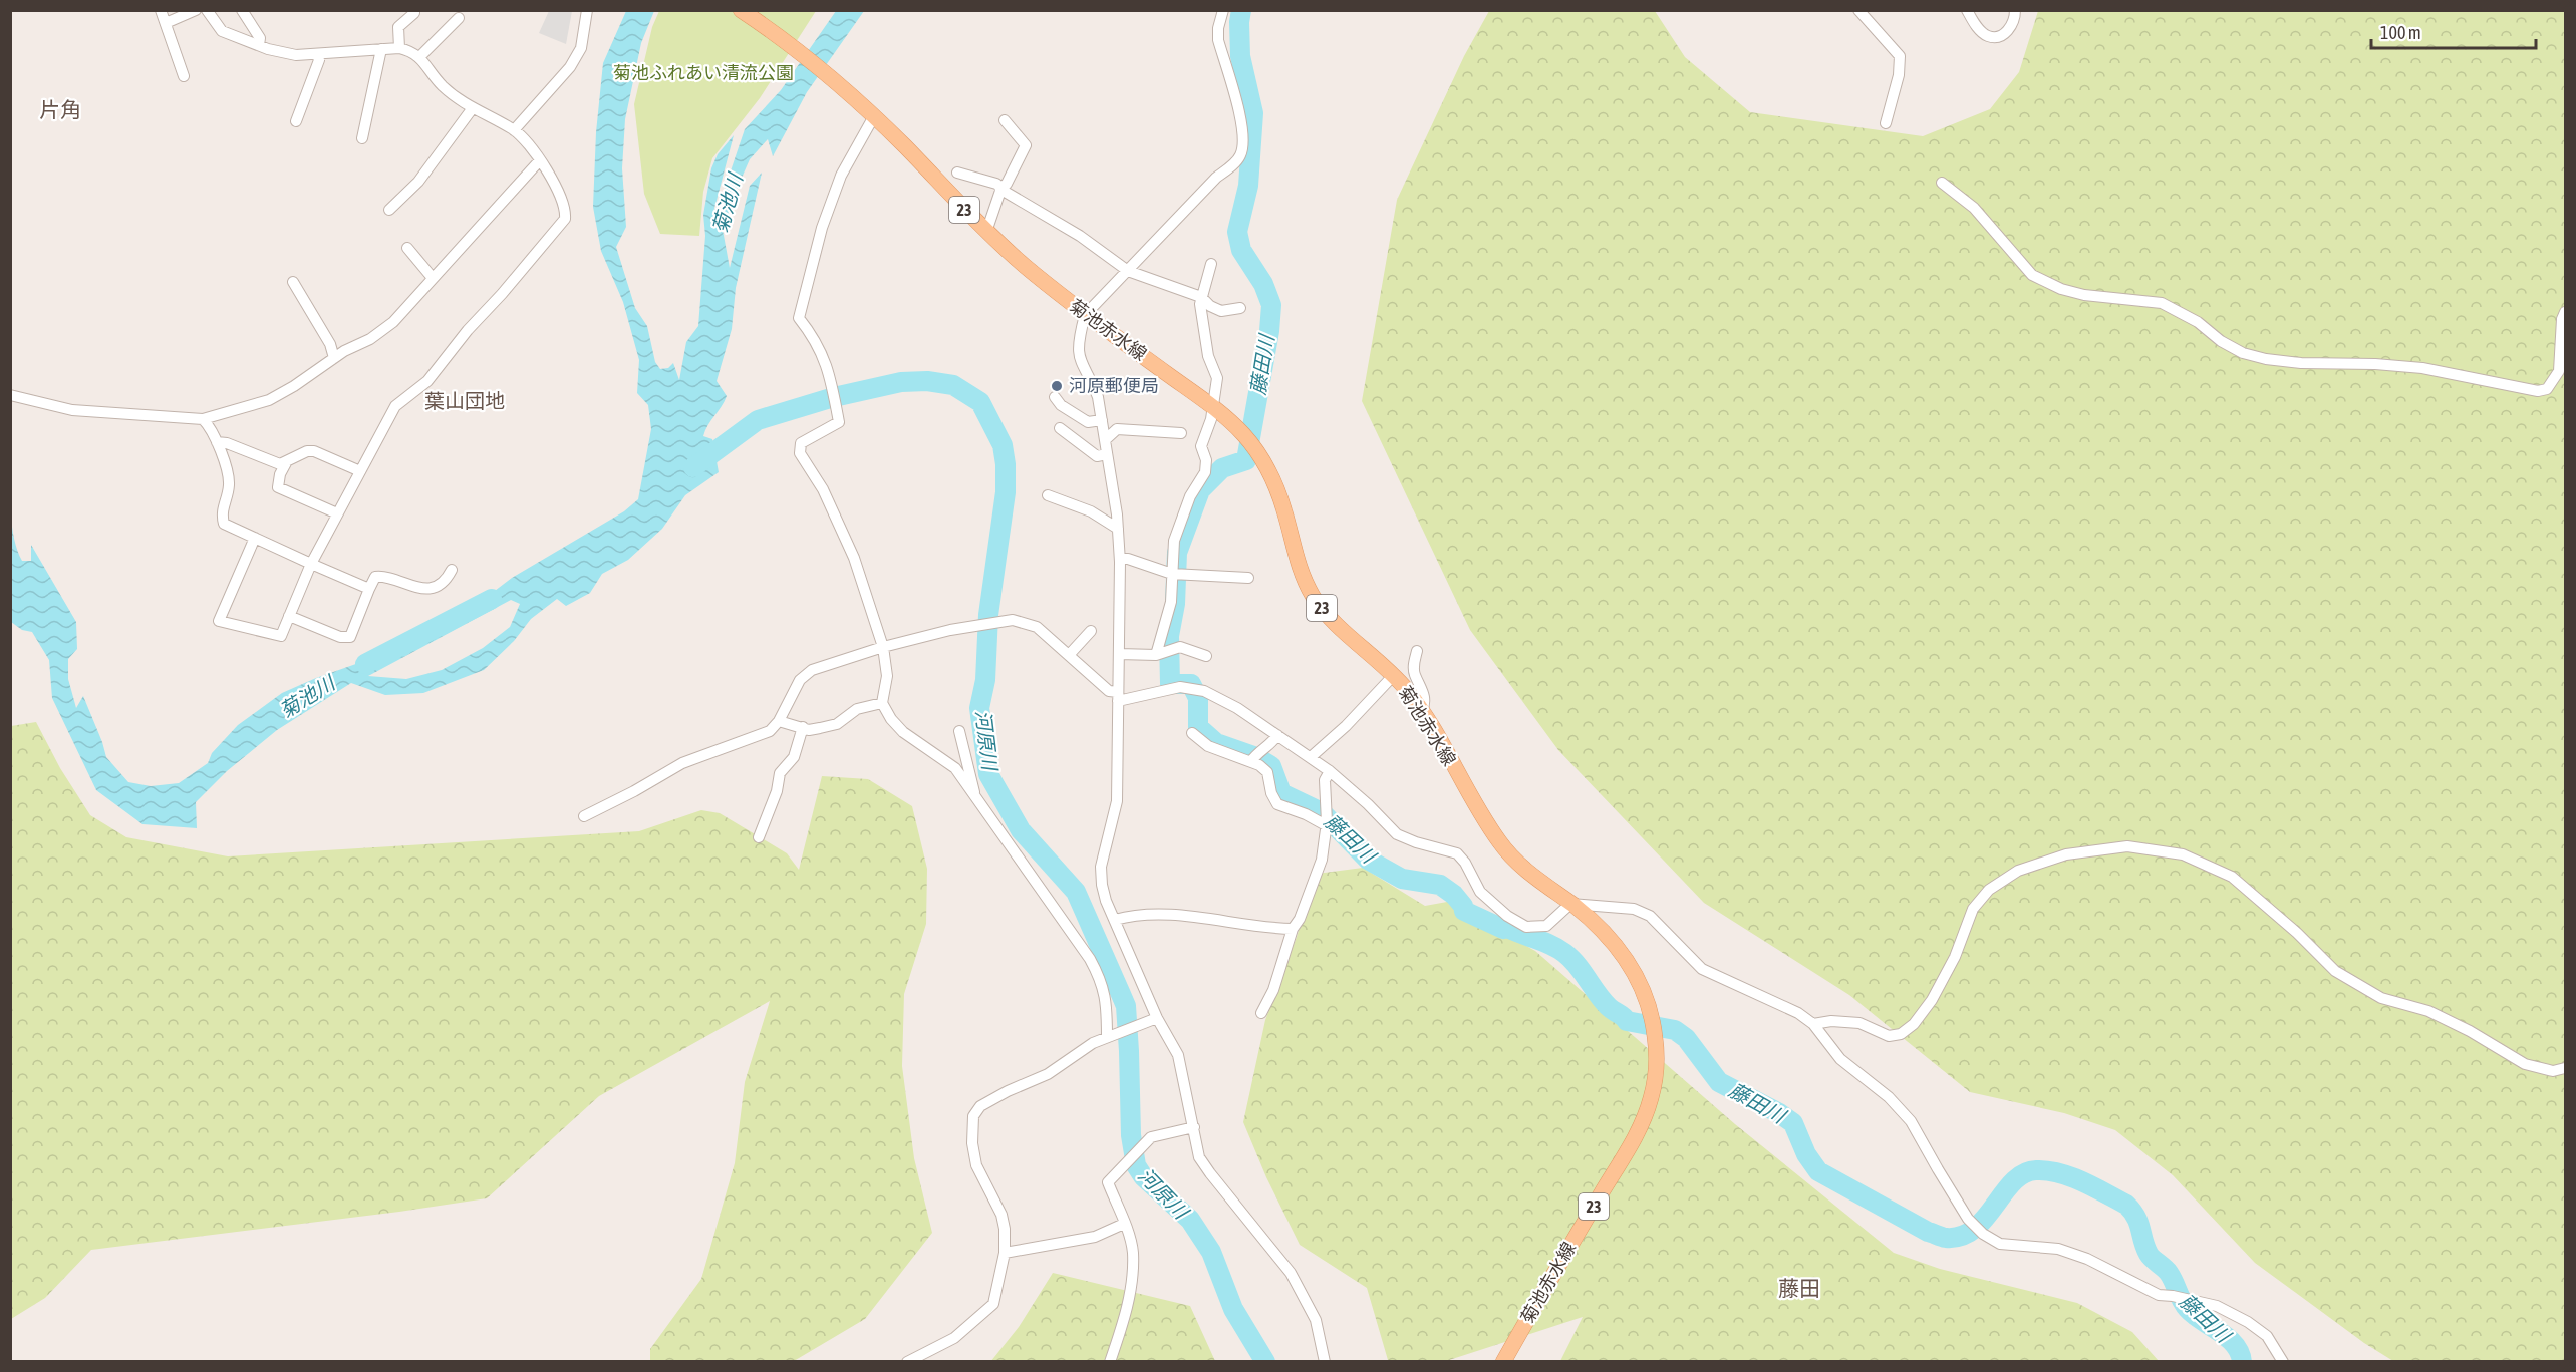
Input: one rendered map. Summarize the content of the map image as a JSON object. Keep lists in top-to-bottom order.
{
  "streets": {
    "main road": ["23", "菊池赤水線"]
  },
  "districts": ["片角", "葉山団地", "藤田"],
  "water": ["菊池川", "藤田川", "河原川"],
  "parks": ["菊池ふれあい清流公園"],
  "places": ["河原郵便局"],
  "scale_bar": "100 m"
}
